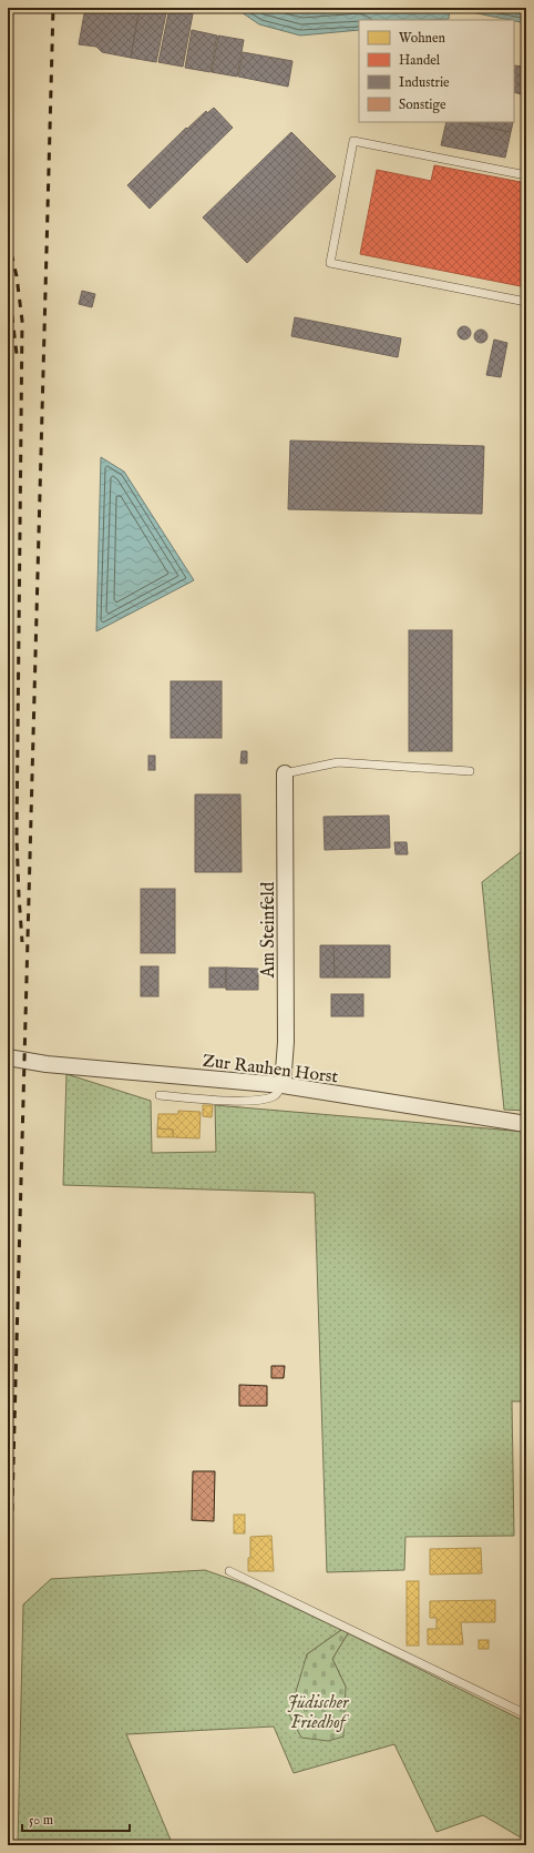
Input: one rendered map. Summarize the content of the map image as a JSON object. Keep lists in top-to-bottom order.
{
  "streets": {
    "street": ["Am Steinfeld", "Zur Rauhen Horst"]
  },
  "crossings": [
    ["Am Steinfeld", "Zur Rauhen Horst"]
  ],
  "parks": ["Jüdischer Friedhof"],
  "legend": [
    "Wohnen",
    "Handel",
    "Industrie",
    "Sonstige"
  ],
  "scale_bar": "50 m"
}
